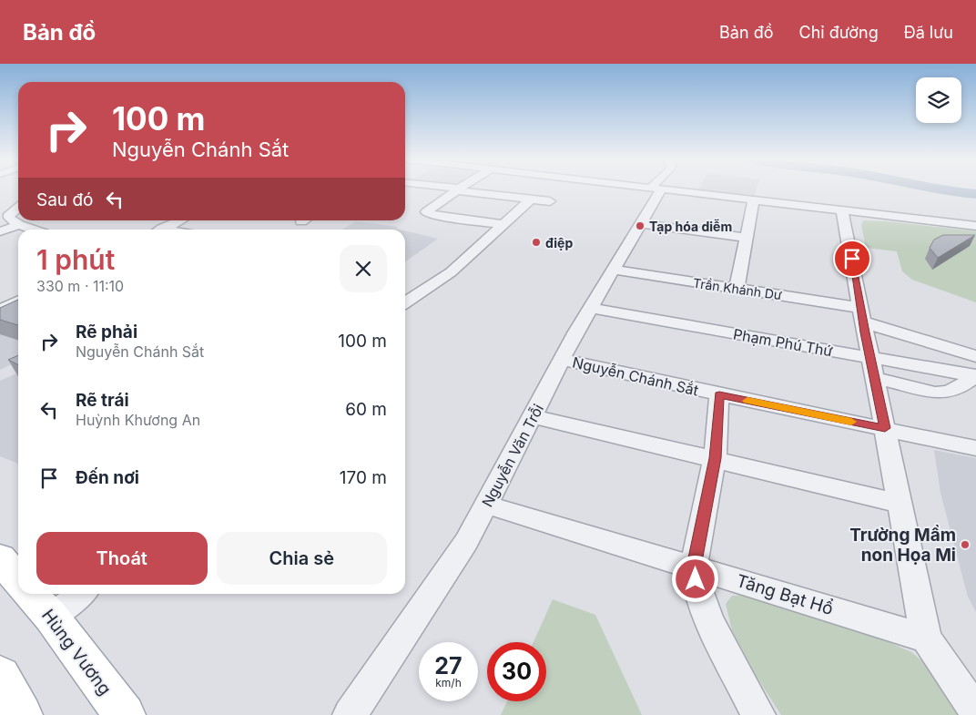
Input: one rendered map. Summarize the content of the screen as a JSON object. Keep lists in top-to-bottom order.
{
  "streets": {
    "main road": ["Hùng Vương"],
    "street": [
      "Trần Khánh Dư",
      "Phạm Phú Thứ",
      "Nguyễn Chánh Sắt",
      "Nguyễn Văn Trỗi",
      "Tăng Bạt Hổ"
    ]
  },
  "crossings": [
    ["Trần Khánh Dư", "Nguyễn Văn Trỗi"],
    ["Phạm Phú Thứ", "Nguyễn Văn Trỗi"],
    ["Nguyễn Chánh Sắt", "Nguyễn Văn Trỗi"],
    ["Nguyễn Văn Trỗi", "Tăng Bạt Hổ"]
  ],
  "places": ["Tạp hóa diễm", "điệp", "Trường Mầm non Họa Mi"],
  "page": {
    "header": "Bản đồ",
    "nav": ["Bản đồ", "Chỉ đường", "Đã lưu"],
    "turn": ["100 m", "Nguyễn Chánh Sắt"],
    "then": "Sau đó",
    "heading": ["1 phút", "330 m · 11:10"],
    "list": [
      {
        "name": "Rẽ phải",
        "note": "Nguyễn Chánh Sắt",
        "value": "100 m"
      },
      {
        "name": "Rẽ trái",
        "note": "Huỳnh Khương An",
        "value": "60 m"
      },
      {
        "name": "Đến nơi",
        "value": "170 m"
      }
    ],
    "buttons": ["Thoát", "Chia sẻ"],
    "speed": "27 km/h",
    "limit": "30"
  }
}
